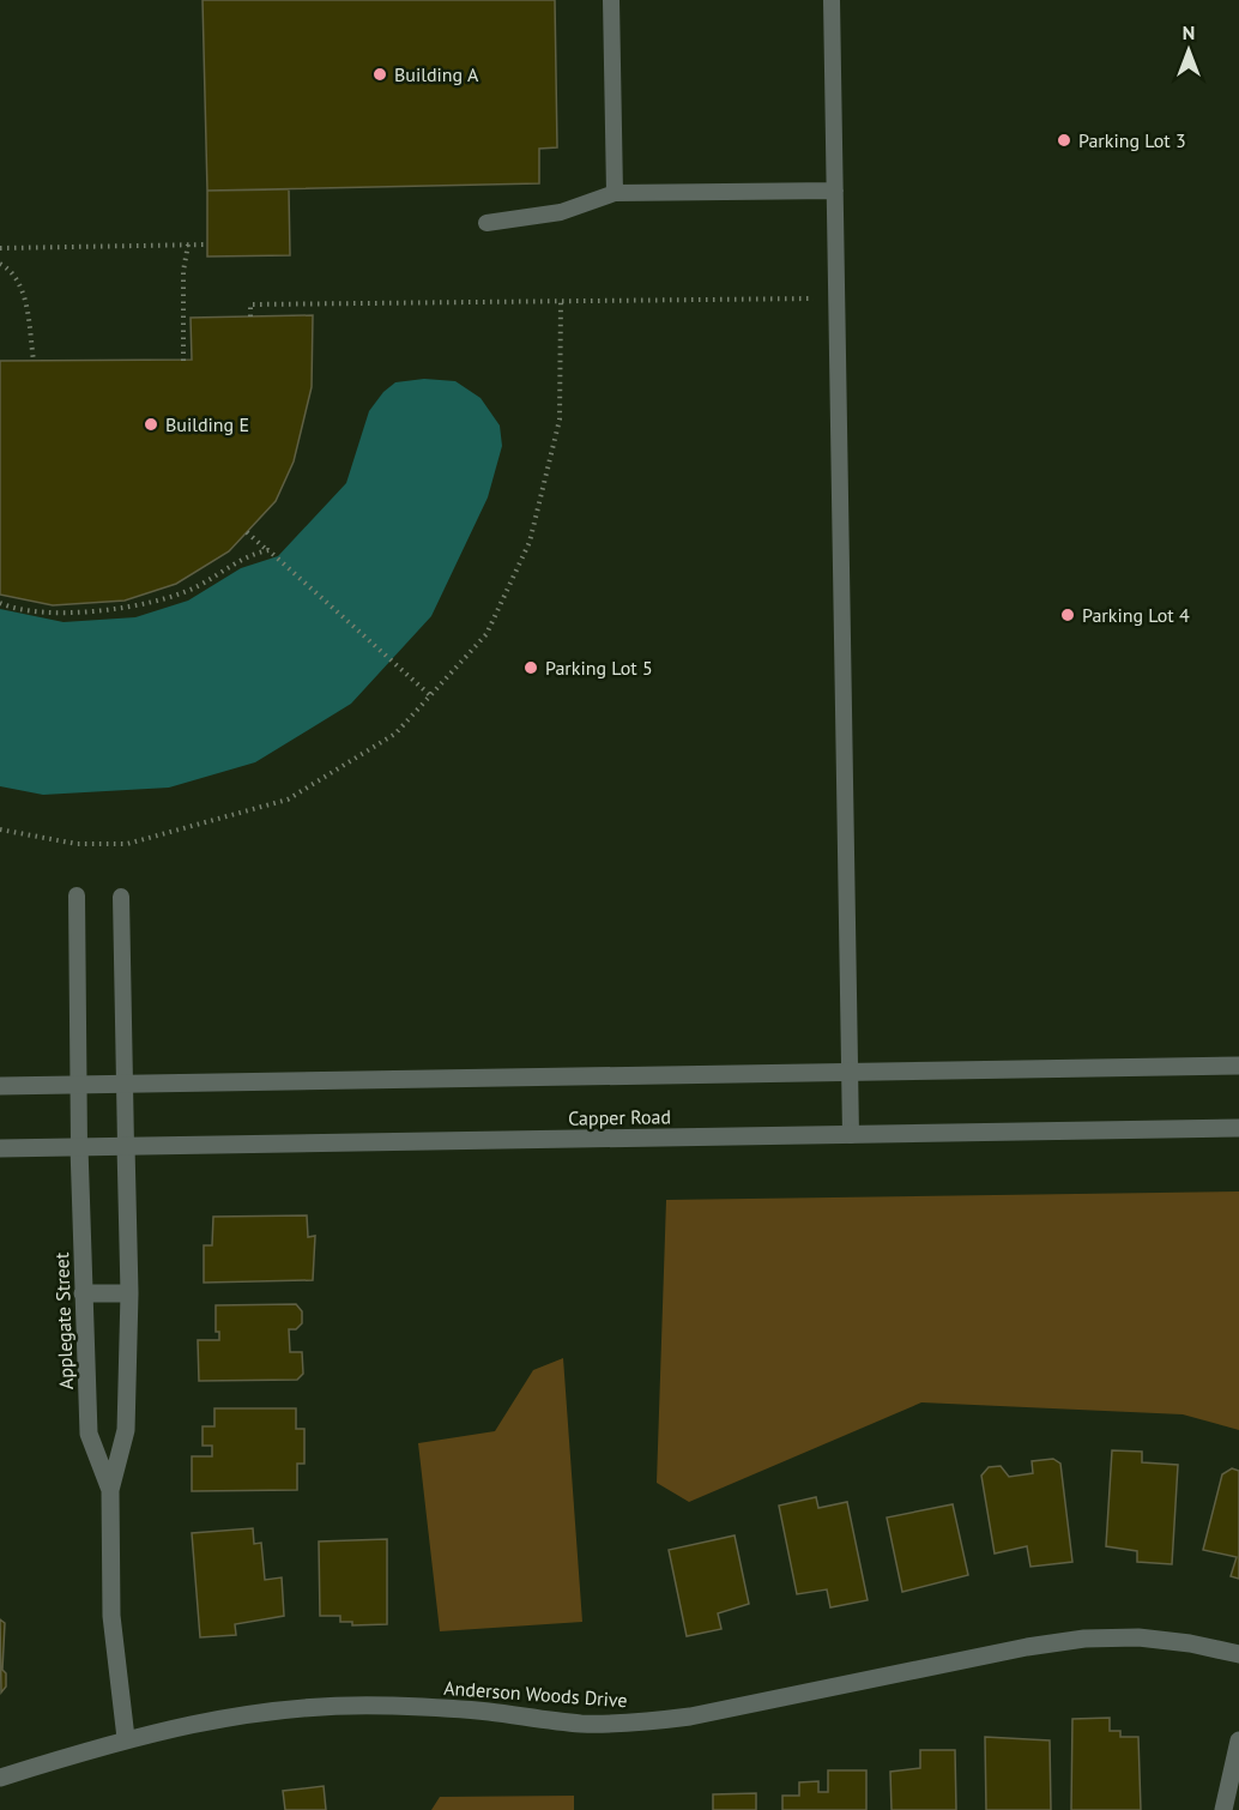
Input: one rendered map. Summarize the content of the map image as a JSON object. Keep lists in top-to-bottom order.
{
  "streets": {
    "street": ["Capper Road", "Applegate Street", "Anderson Woods Drive"]
  },
  "crossings": [
    ["Capper Road", "Applegate Street"],
    ["Applegate Street", "Anderson Woods Drive"]
  ],
  "places": [
    "Building A",
    "Parking Lot 3",
    "Building E",
    "Parking Lot 4",
    "Parking Lot 5"
  ],
  "north": "top"
}
